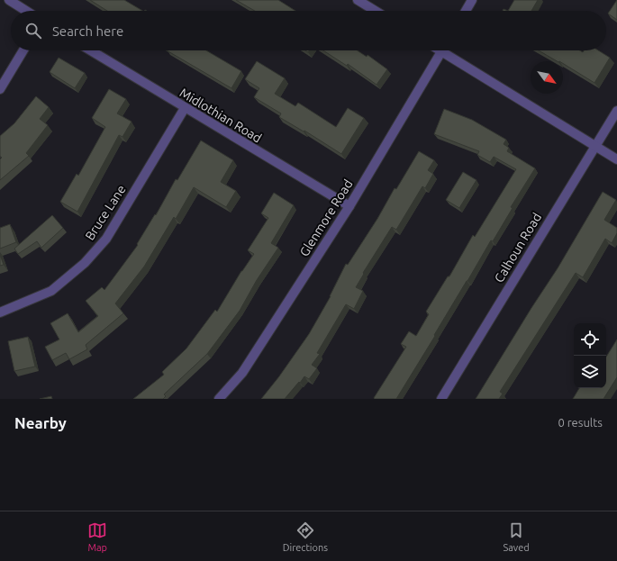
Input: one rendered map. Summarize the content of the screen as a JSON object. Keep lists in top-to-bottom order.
{
  "streets": {
    "street": [
      "Midlothian Road",
      "Bruce Lane",
      "Glenmore Road",
      "Calhoun Road"
    ]
  },
  "crossings": [
    ["Midlothian Road", "Bruce Lane"],
    ["Midlothian Road", "Glenmore Road"]
  ],
  "north": "bottom right",
  "page": {
    "search": "Search here",
    "heading": ["Nearby", "0 results"],
    "nav": ["Map", "Directions", "Saved"]
  }
}
